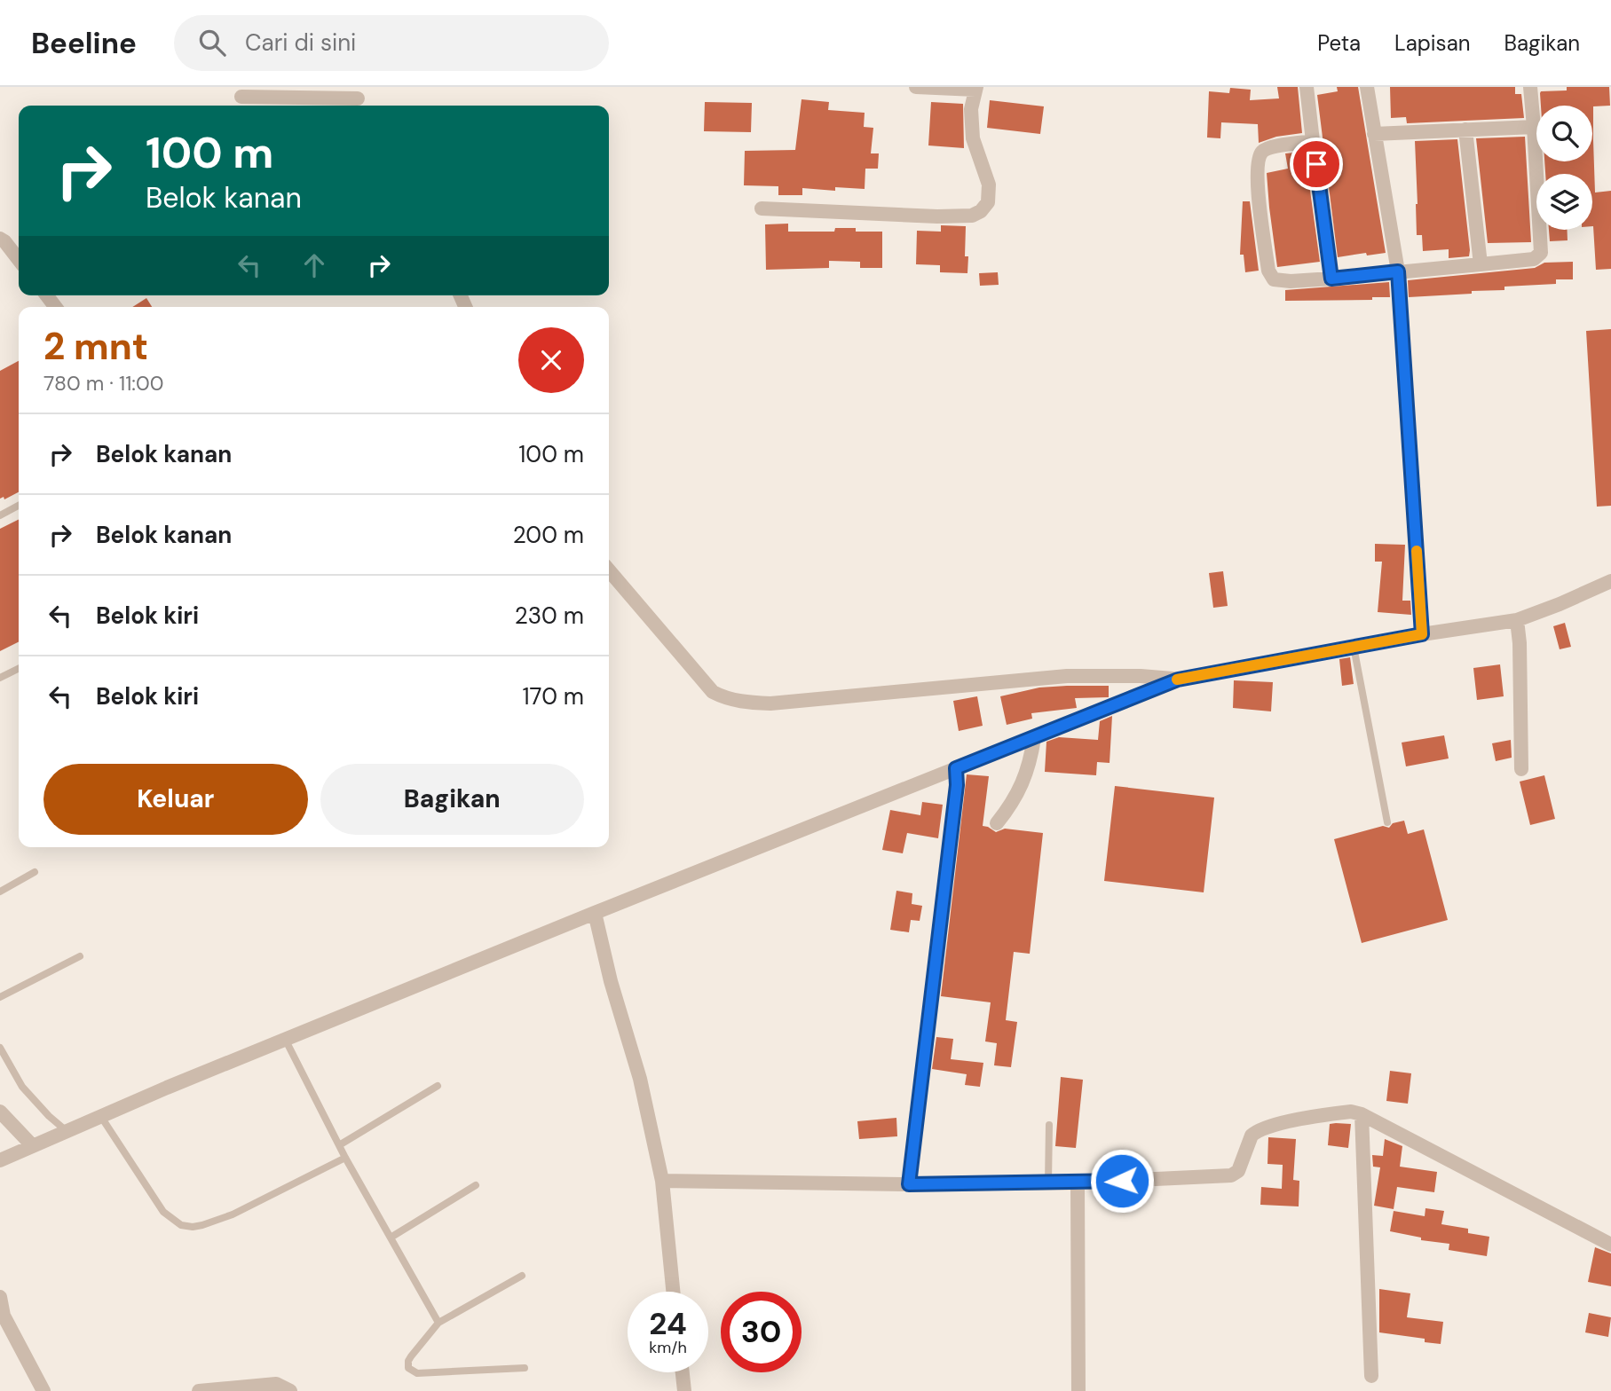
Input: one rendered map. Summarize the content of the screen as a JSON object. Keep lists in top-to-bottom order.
{
  "page": {
    "header": "Beeline",
    "search": "Cari di sini",
    "nav": ["Peta", "Lapisan", "Bagikan"],
    "turn": ["100 m", "Belok kanan"],
    "heading": ["2 mnt", "780 m · 11:00"],
    "list": [
      {
        "name": "Belok kanan",
        "value": "100 m"
      },
      {
        "name": "Belok kanan",
        "value": "200 m"
      },
      {
        "name": "Belok kiri",
        "value": "230 m"
      },
      {
        "name": "Belok kiri",
        "value": "170 m"
      }
    ],
    "buttons": ["Keluar", "Bagikan"],
    "speed": "24 km/h",
    "limit": "30"
  }
}
